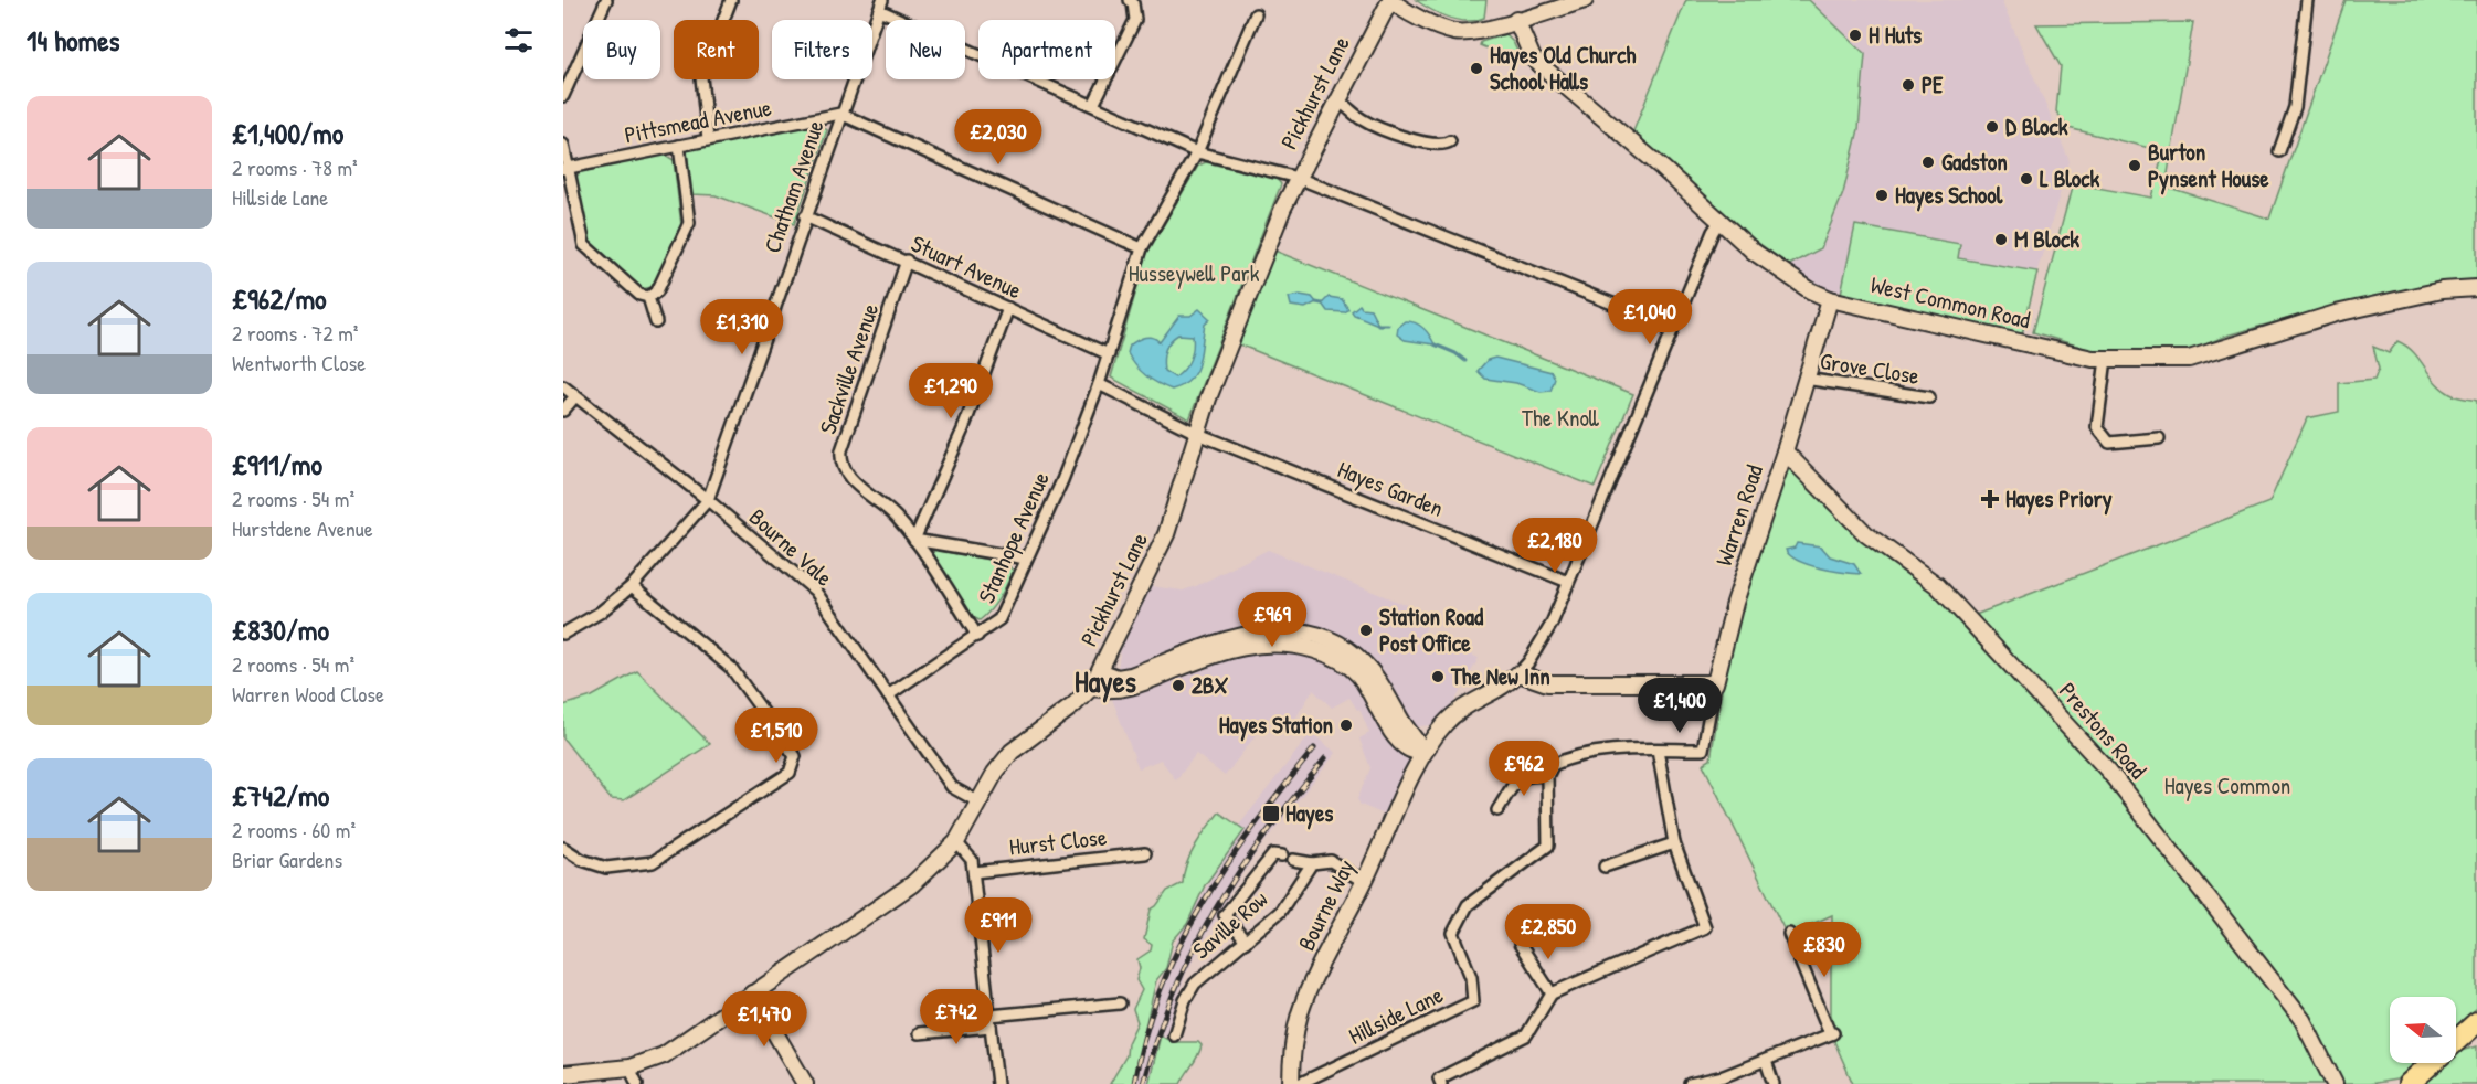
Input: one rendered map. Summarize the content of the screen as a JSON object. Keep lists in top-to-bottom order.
{
  "streets": {
    "street": [
      "Pickhurst Lane",
      "Pittsmead Avenue",
      "Chatham Avenue",
      "Stuart Avenue",
      "West Common Road",
      "Sackville Avenue",
      "Grove Close",
      "Hayes Garden",
      "Warren Road",
      "Stanhope Avenue",
      "Bourne Vale",
      "Prestons Road",
      "Hurst Close",
      "Bourne Way",
      "Saville Row",
      "Hillside Lane"
    ]
  },
  "crossings": [
    ["Pickhurst Lane", "Hayes Garden"],
    ["Pickhurst Lane", "Bourne Vale"],
    ["Pittsmead Avenue", "Chatham Avenue"],
    ["Chatham Avenue", "Stuart Avenue"],
    ["Chatham Avenue", "Bourne Vale"],
    ["Stuart Avenue", "Sackville Avenue"],
    ["Stuart Avenue", "Stanhope Avenue"],
    ["West Common Road", "Warren Road"],
    ["Sackville Avenue", "Stanhope Avenue"],
    ["Grove Close", "Warren Road"],
    ["Hayes Garden", "Stanhope Avenue"],
    ["Warren Road", "Prestons Road"],
    ["Stanhope Avenue", "Bourne Vale"]
  ],
  "districts": ["Hayes"],
  "parks": ["Husseywell Park", "The Knoll", "Hayes Common"],
  "places": {
    "other": [
      "H Huts",
      "Hayes Old Church School Halls",
      "PE",
      "D Block",
      "Gadston",
      "Burton Pynsent House",
      "L Block",
      "Hayes School",
      "M Block",
      "Station Road Post Office",
      "The New Inn",
      "2BX",
      "Hayes Station"
    ],
    "health": ["Hayes Priory"],
    "transit": ["Hayes"]
  },
  "north": "left",
  "page": {
    "heading": "14 homes",
    "chip": [
      "Buy",
      "Rent",
      "Filters",
      "New",
      "Apartment"
    ],
    "list": [
      {
        "name": "£1,400/mo",
        "note": "2 rooms · 78 m² · Hillside Lane"
      },
      {
        "name": "£962/mo",
        "note": "2 rooms · 72 m² · Wentworth Close"
      },
      {
        "name": "£911/mo",
        "note": "2 rooms · 54 m² · Hurstdene Avenue"
      },
      {
        "name": "£830/mo",
        "note": "2 rooms · 54 m² · Warren Wood Close"
      },
      {
        "name": "£742/mo",
        "note": "2 rooms · 60 m² · Briar Gardens"
      }
    ],
    "price": [
      "£2,030",
      "£1,040",
      "£1,310",
      "£1,290",
      "£2,180",
      "£969",
      "£1,400",
      "£1,510",
      "£962",
      "£911",
      "£2,850",
      "£830",
      "£742",
      "£1,470"
    ]
  }
}
